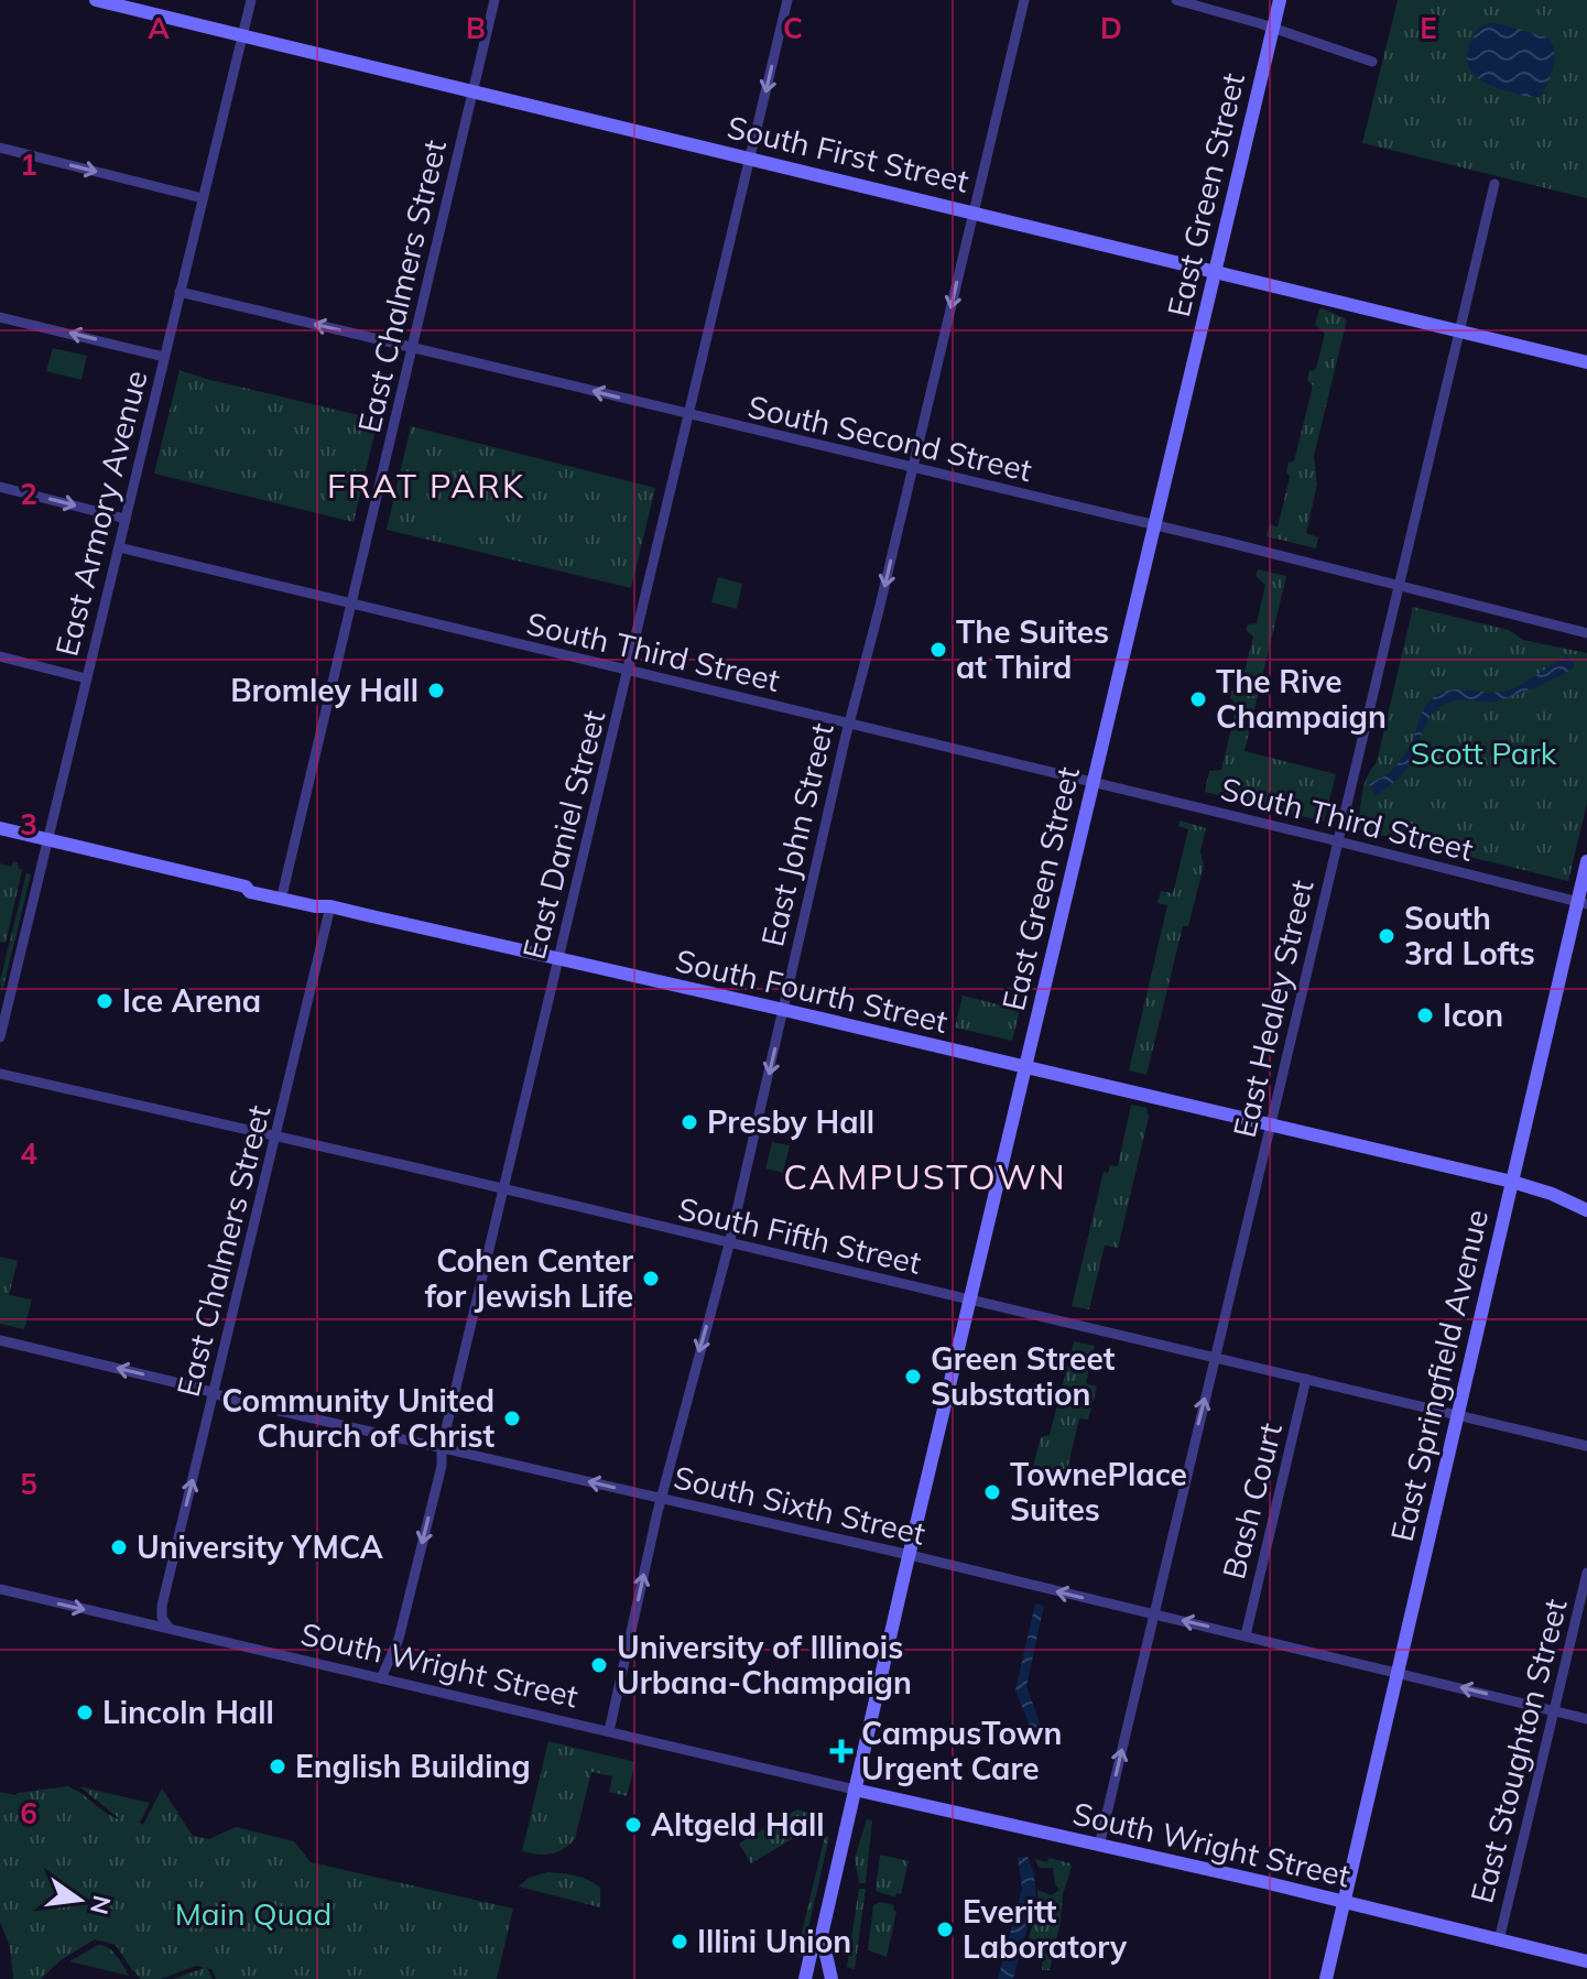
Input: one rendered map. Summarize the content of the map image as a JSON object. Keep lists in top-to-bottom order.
{
  "streets": {
    "street": [
      "South First Street",
      "East Green Street",
      "East Chalmers Street",
      "South Second Street",
      "East Armory Avenue",
      "South Third Street",
      "East Daniel Street",
      "East John Street",
      "South Fourth Street",
      "East Healey Street",
      "South Fifth Street",
      "East Springfield Avenue",
      "Bash Court",
      "South Sixth Street",
      "South Wright Street",
      "East Stoughton Street"
    ]
  },
  "crossings": [
    ["South First Street", "East Green Street"],
    ["South First Street", "East Chalmers Street"],
    ["South First Street", "East Armory Avenue"],
    ["South First Street", "East Daniel Street"],
    ["South First Street", "East John Street"],
    ["South First Street", "East Healey Street"],
    ["East Green Street", "South Second Street"],
    ["East Green Street", "South Third Street"],
    ["East Green Street", "South Fourth Street"],
    ["East Green Street", "South Fifth Street"],
    ["East Green Street", "South Sixth Street"],
    ["East Green Street", "South Wright Street"],
    ["East Chalmers Street", "South Second Street"],
    ["East Chalmers Street", "South Third Street"],
    ["East Chalmers Street", "South Fourth Street"],
    ["East Chalmers Street", "South Fifth Street"],
    ["East Chalmers Street", "South Sixth Street"],
    ["East Chalmers Street", "South Wright Street"],
    ["South Second Street", "East Armory Avenue"],
    ["South Second Street", "East Daniel Street"],
    ["South Second Street", "East John Street"],
    ["South Second Street", "East Healey Street"],
    ["East Armory Avenue", "South Third Street"],
    ["East Armory Avenue", "South Fourth Street"],
    ["South Third Street", "East Daniel Street"],
    ["South Third Street", "East John Street"],
    ["South Third Street", "East Healey Street"],
    ["South Third Street", "East Springfield Avenue"],
    ["East Daniel Street", "South Fourth Street"],
    ["East Daniel Street", "South Fifth Street"],
    ["East Daniel Street", "South Sixth Street"],
    ["East Daniel Street", "South Wright Street"],
    ["East John Street", "South Fourth Street"],
    ["East John Street", "South Fifth Street"],
    ["East John Street", "South Sixth Street"],
    ["East John Street", "South Wright Street"],
    ["South Fourth Street", "East Healey Street"],
    ["South Fourth Street", "East Springfield Avenue"],
    ["East Healey Street", "South Fifth Street"],
    ["East Healey Street", "South Sixth Street"],
    ["East Healey Street", "South Wright Street"],
    ["South Fifth Street", "East Springfield Avenue"],
    ["South Fifth Street", "Bash Court"],
    ["East Springfield Avenue", "South Sixth Street"],
    ["East Springfield Avenue", "South Wright Street"],
    ["Bash Court", "South Sixth Street"],
    ["South Sixth Street", "East Stoughton Street"],
    ["South Wright Street", "East Stoughton Street"]
  ],
  "one_way": ["South Second Street", "South Sixth Street"],
  "districts": ["FRAT PARK", "CAMPUSTOWN"],
  "parks": ["Scott Park", "Main Quad"],
  "places": {
    "other": [
      "The Suites at Third",
      "Bromley Hall",
      "The Rive Champaign",
      "South 3rd Lofts",
      "Ice Arena",
      "Icon",
      "Presby Hall",
      "Cohen Center for Jewish Life",
      "Green Street Substation",
      "Community United Church of Christ",
      "TownePlace Suites",
      "University YMCA",
      "University of Illinois Urbana-Champaign",
      "Lincoln Hall",
      "English Building",
      "Altgeld Hall",
      "Everitt Laboratory",
      "Illini Union"
    ],
    "health": ["CampusTown Urgent Care"]
  },
  "north": "right",
  "grid": {
    "columns": [
      "A",
      "B",
      "C",
      "D",
      "E"
    ],
    "rows": [
      "1",
      "2",
      "3",
      "4",
      "5",
      "6"
    ]
  }
}
